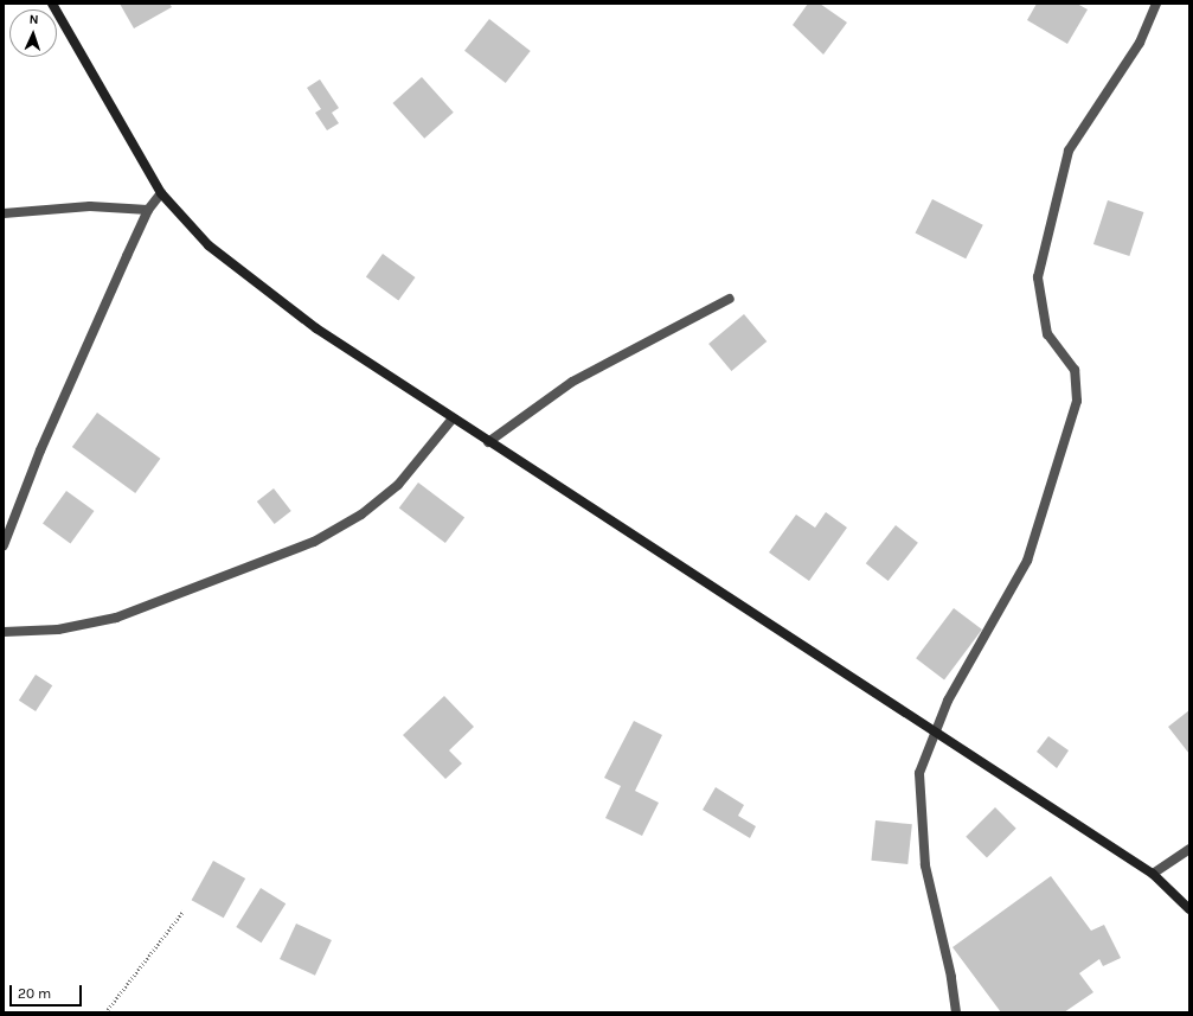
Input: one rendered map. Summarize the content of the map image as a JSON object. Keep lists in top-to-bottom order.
{
  "scale_bar": "20 m",
  "north": "top"
}
